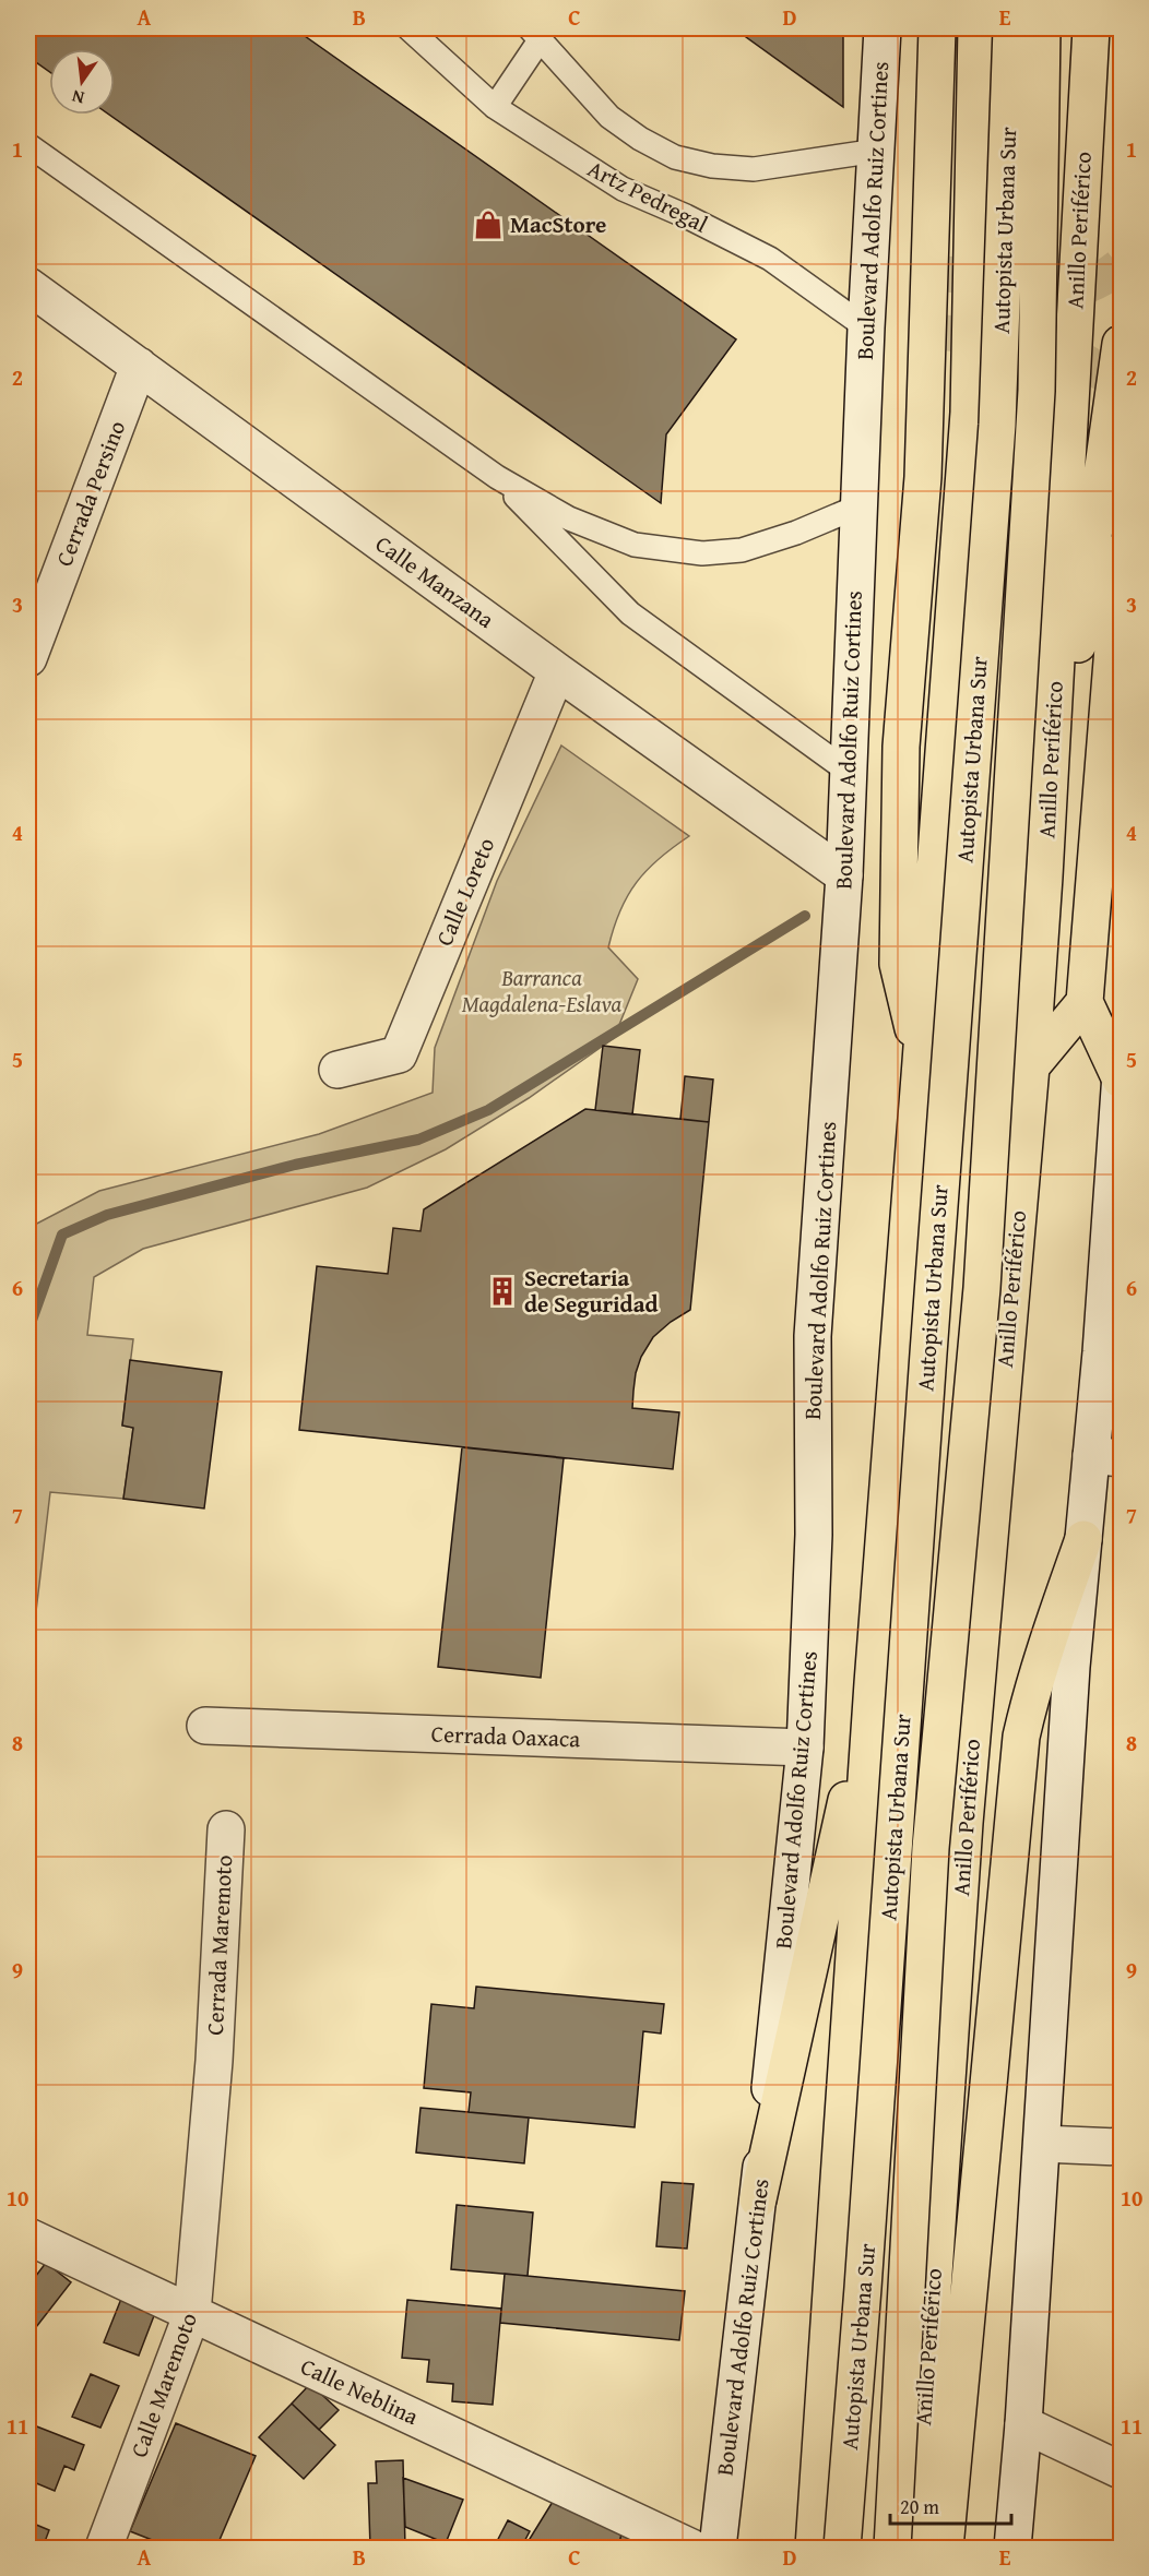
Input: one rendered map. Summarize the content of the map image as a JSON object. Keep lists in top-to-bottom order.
{
  "streets": {
    "highway": ["Autopista Urbana Sur", "Anillo Periférico"],
    "street": [
      "Boulevard Adolfo Ruiz Cortines",
      "Cerrada Persino",
      "Calle Manzana",
      "Calle Loreto",
      "Cerrada Oaxaca",
      "Cerrada Maremoto",
      "Calle Maremoto",
      "Calle Neblina"
    ],
    "lane": ["Artz Pedregal"]
  },
  "crossings": [
    ["Artz Pedregal", "Boulevard Adolfo Ruiz Cortines"],
    ["Boulevard Adolfo Ruiz Cortines", "Calle Manzana"],
    ["Boulevard Adolfo Ruiz Cortines", "Cerrada Oaxaca"],
    ["Cerrada Persino", "Calle Manzana"],
    ["Calle Manzana", "Calle Loreto"],
    ["Cerrada Maremoto", "Calle Maremoto"],
    ["Calle Maremoto", "Calle Neblina"]
  ],
  "parks": ["Barranca Magdalena-Eslava"],
  "places": {
    "shop": ["MacStore"],
    "building": ["Secretaria de Seguridad"]
  },
  "scale_bar": "20 m",
  "north": "bottom",
  "grid": {
    "columns": [
      "A",
      "B",
      "C",
      "D",
      "E"
    ],
    "rows": [
      "1",
      "2",
      "3",
      "4",
      "5",
      "6",
      "7",
      "8",
      "9",
      "10",
      "11"
    ]
  }
}
